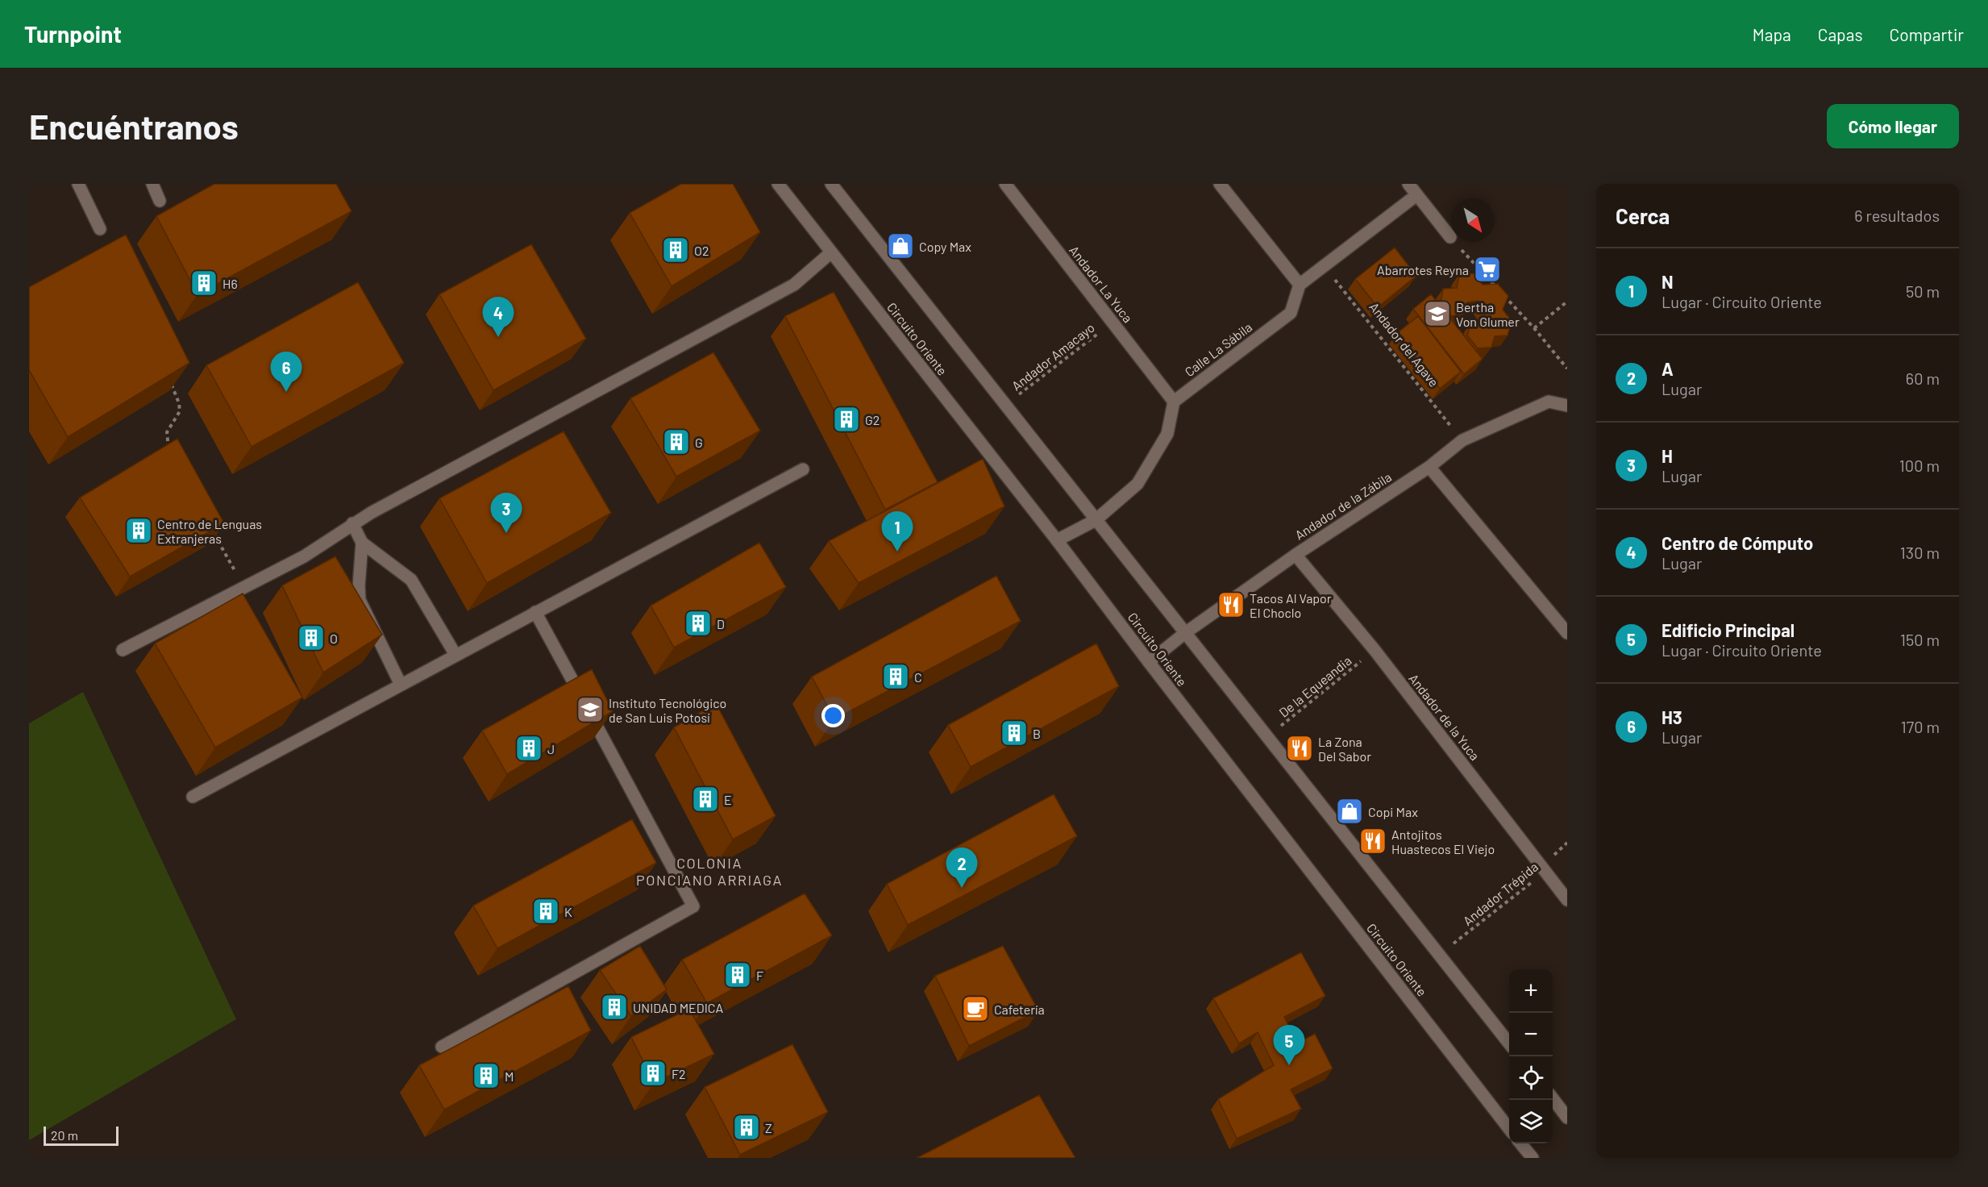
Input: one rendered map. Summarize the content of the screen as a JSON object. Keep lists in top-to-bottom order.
{
  "streets": {
    "street": [
      "Andador La Yuca",
      "Circuito Oriente",
      "Calle La Sábila",
      "Andador de la Zábila",
      "Andador de la Yuca"
    ],
    "path": [
      "Andador del Agave",
      "Andador Amacayo",
      "De la Equeandia",
      "Andador Trépida"
    ]
  },
  "crossings": [
    ["Andador La Yuca", "Calle La Sábila"],
    ["Andador La Yuca", "Andador Amacayo"],
    ["Circuito Oriente", "Andador Amacayo"],
    ["Circuito Oriente", "Andador de la Zábila"],
    ["Circuito Oriente", "De la Equeandia"],
    ["Circuito Oriente", "Andador Trépida"],
    ["Andador del Agave", "Andador de la Zábila"],
    ["Andador de la Zábila", "Andador de la Yuca"],
    ["De la Equeandia", "Andador de la Yuca"],
    ["Andador de la Yuca", "Andador Trépida"]
  ],
  "districts": ["COLONIA PONCIANO ARRIAGA"],
  "places": {
    "shop": ["Copy Max", "Copi Max"],
    "building": [
      "O2",
      "H6",
      "G2",
      "G",
      "Centro de Lenguas Extranjeras",
      "D",
      "O",
      "C",
      "B",
      "J",
      "E",
      "K",
      "F",
      "UNIDAD MEDICA",
      "F2",
      "M",
      "Z"
    ],
    "supermarket": ["Abarrotes Reyna"],
    "school or university": ["Bertha Von Glumer", "Instituto Tecnológico de San Luis Potosí"],
    "restaurant": ["Tacos Al Vapor El Choclo", "La Zona Del Sabor", "Antojitos Huastecos El Viejo"],
    "cafe": ["Cafetería"]
  },
  "scale_bar": "20 m",
  "north": "bottom right",
  "page": {
    "header": "Turnpoint",
    "nav": ["Mapa", "Capas", "Compartir"],
    "buttons": "Cómo llegar",
    "title": "Encuéntranos",
    "heading": ["Cerca", "6 resultados"],
    "list": [
      {
        "mark": "1",
        "name": "N",
        "note": "Lugar · Circuito Oriente",
        "value": "50 m"
      },
      {
        "mark": "2",
        "name": "A",
        "note": "Lugar",
        "value": "60 m"
      },
      {
        "mark": "3",
        "name": "H",
        "note": "Lugar",
        "value": "100 m"
      },
      {
        "mark": "4",
        "name": "Centro de Cómputo",
        "note": "Lugar",
        "value": "130 m"
      },
      {
        "mark": "5",
        "name": "Edificio Principal",
        "note": "Lugar · Circuito Oriente",
        "value": "150 m"
      },
      {
        "mark": "6",
        "name": "H3",
        "note": "Lugar",
        "value": "170 m"
      }
    ],
    "pins": [
      "4",
      "6",
      "3",
      "1",
      "2",
      "5"
    ],
    "map_buttons": ["+", "−"],
    "scale": "20 m"
  }
}
